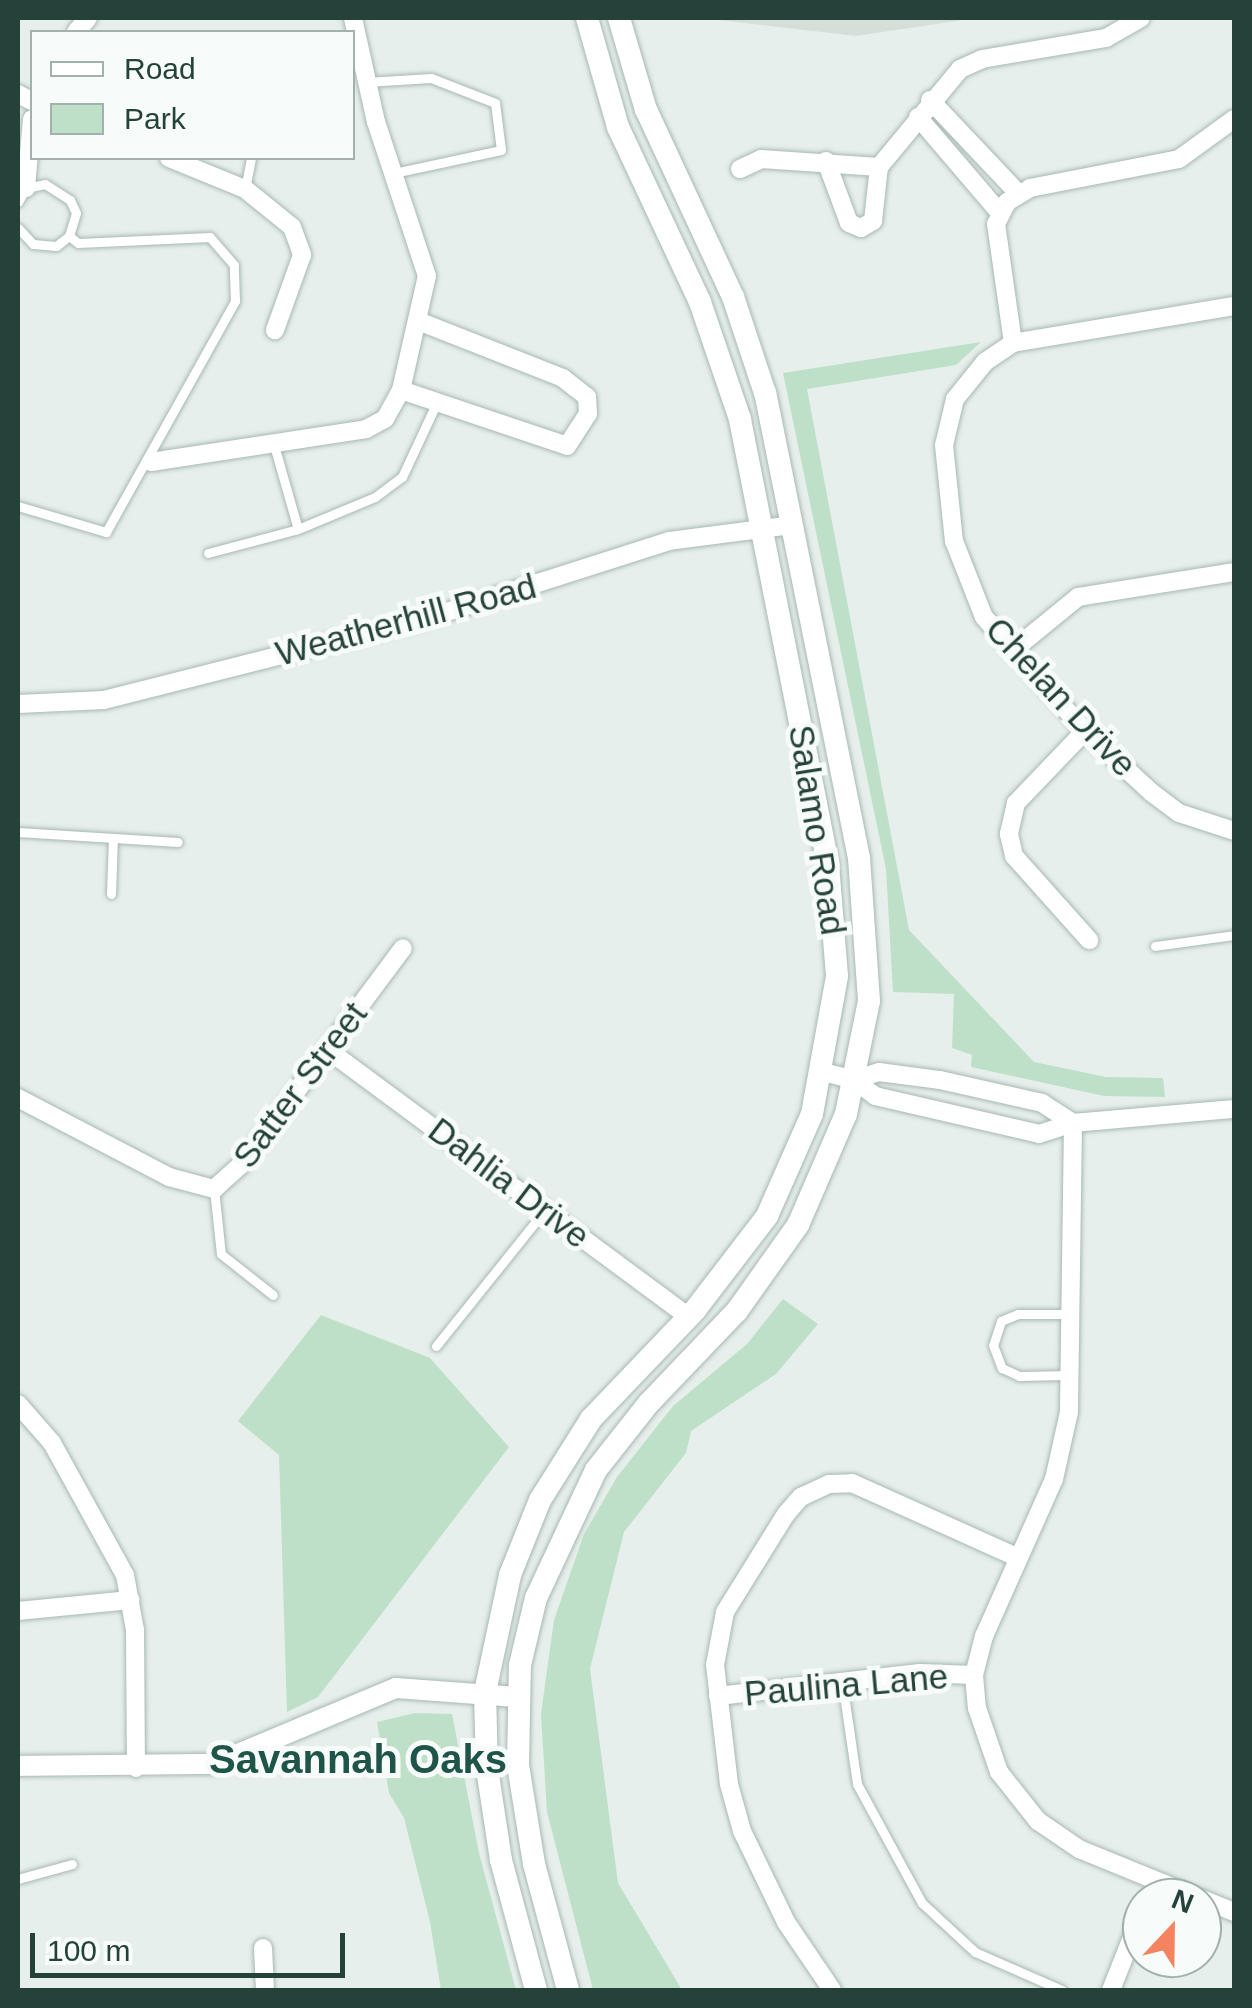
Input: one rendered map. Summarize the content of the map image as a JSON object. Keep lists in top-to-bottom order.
{
  "streets": {
    "main road": ["Salamo Road"],
    "street": [
      "Weatherhill Road",
      "Chelan Drive",
      "Satter Street",
      "Dahlia Drive",
      "Paulina Lane"
    ]
  },
  "crossings": [
    ["Weatherhill Road", "Salamo Road"],
    ["Salamo Road", "Dahlia Drive"],
    ["Satter Street", "Dahlia Drive"]
  ],
  "districts": ["Savannah Oaks"],
  "legend": ["Road", "Park"],
  "scale_bar": "100 m",
  "north": "top"
}
